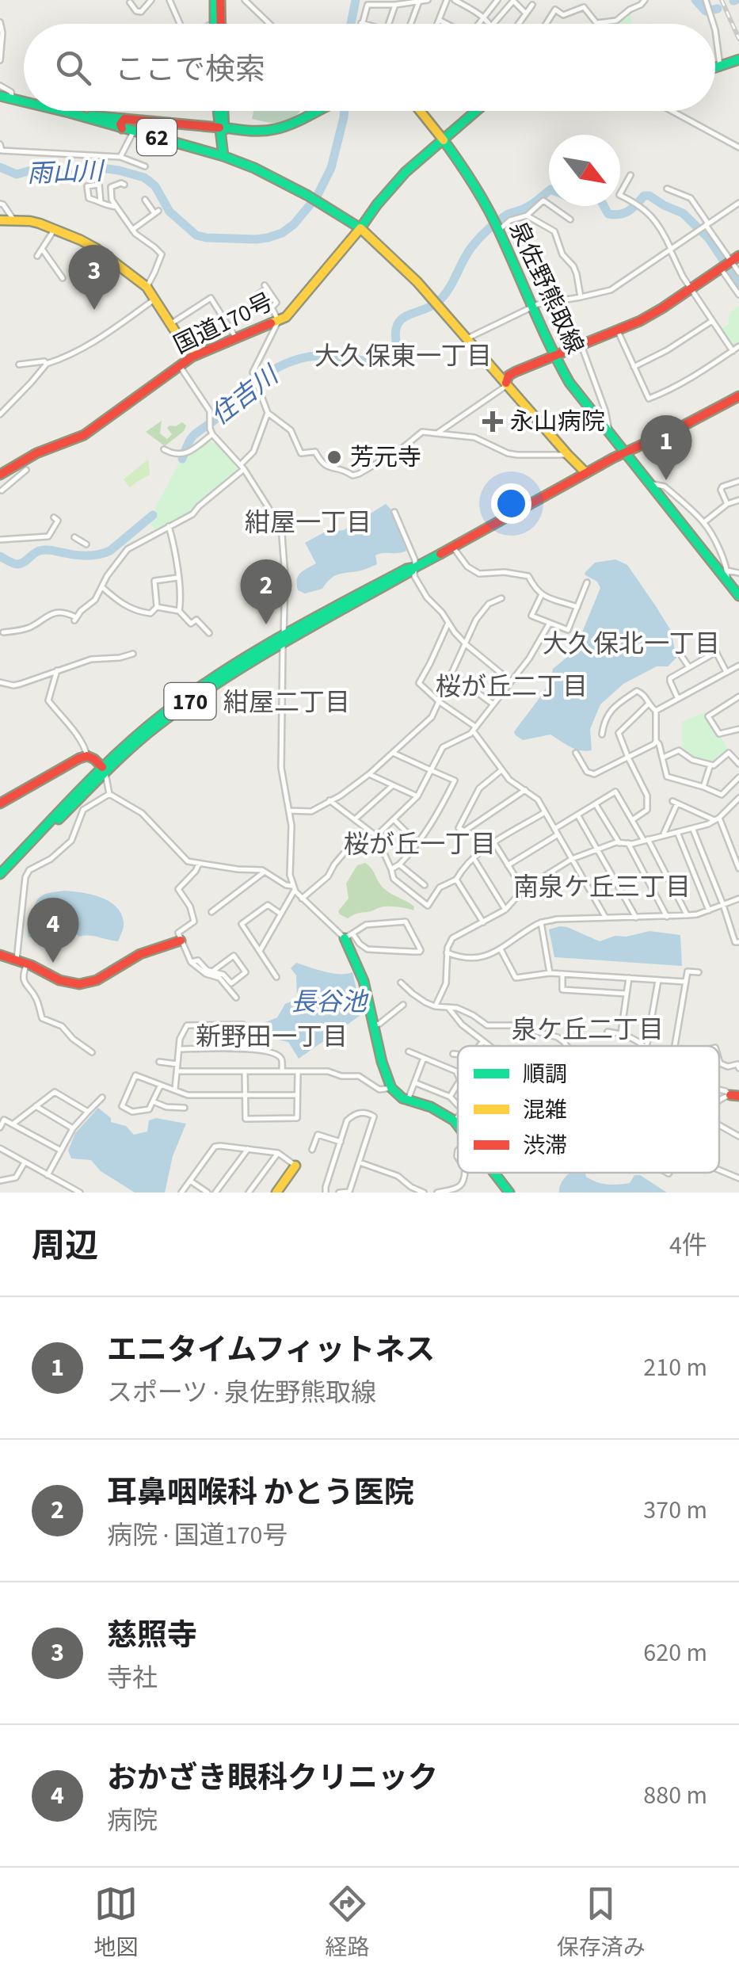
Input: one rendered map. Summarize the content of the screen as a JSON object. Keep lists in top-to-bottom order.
{
  "streets": {
    "main road": [
      "62",
      "泉佐野熊取線",
      "国道170号",
      "170"
    ]
  },
  "crossings": [
    ["62", "国道170号"],
    ["泉佐野熊取線", "国道170号"],
    ["泉佐野熊取線", "170"]
  ],
  "districts": [
    "大久保東一丁目",
    "紺屋一丁目",
    "大久保北一丁目",
    "桜が丘二丁目",
    "紺屋二丁目",
    "桜が丘一丁目",
    "南泉ケ丘三丁目",
    "泉ケ丘二丁目",
    "新野田一丁目"
  ],
  "water": ["雨山川", "住吉川", "長谷池"],
  "places": {
    "health": ["永山病院"],
    "other": ["芳元寺"]
  },
  "legend": ["順調", "混雑", "渋滞"],
  "north": "bottom right",
  "page": {
    "search": "ここで検索",
    "pins": [
      "3",
      "1",
      "2",
      "4"
    ],
    "heading": ["周辺", "4件"],
    "list": [
      {
        "mark": "1",
        "name": "エニタイムフィットネス",
        "note": "スポーツ · 泉佐野熊取線",
        "value": "210 m"
      },
      {
        "mark": "2",
        "name": "耳鼻咽喉科 かとう医院",
        "note": "病院 · 国道170号",
        "value": "370 m"
      },
      {
        "mark": "3",
        "name": "慈照寺",
        "note": "寺社",
        "value": "620 m"
      },
      {
        "mark": "4",
        "name": "おかざき眼科クリニック",
        "note": "病院",
        "value": "880 m"
      }
    ],
    "nav": ["地図", "経路", "保存済み"]
  }
}
